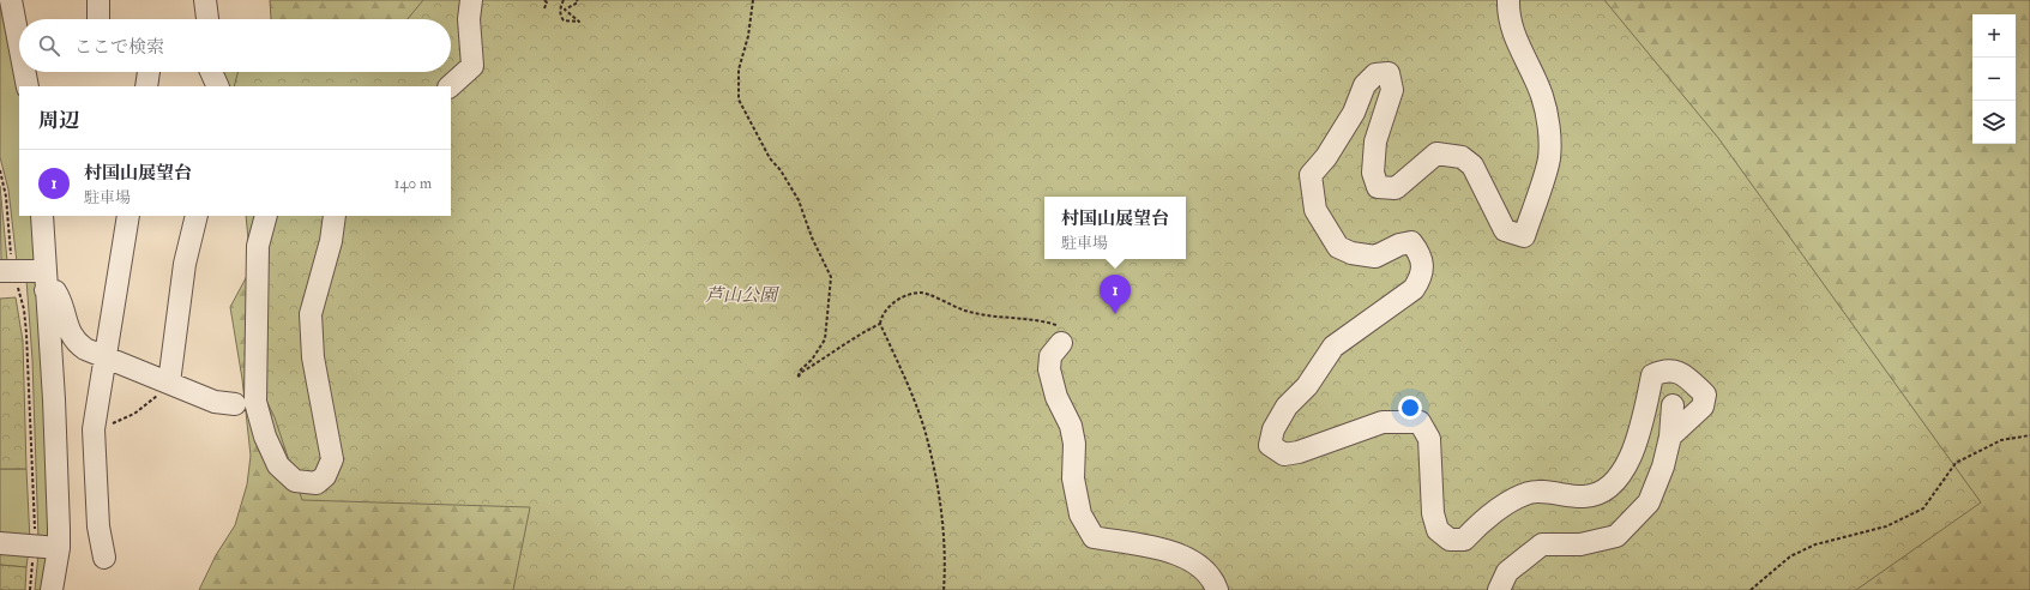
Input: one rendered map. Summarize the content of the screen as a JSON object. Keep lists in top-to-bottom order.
{
  "parks": ["芦山公園"],
  "page": {
    "map_buttons": ["+", "−"],
    "search": "ここで検索",
    "heading": "周辺",
    "list": [
      {
        "mark": "1",
        "name": "村国山展望台",
        "note": "駐車場",
        "value": "140 m"
      }
    ],
    "popup": ["村国山展望台", "駐車場"],
    "pins": "1"
  }
}
